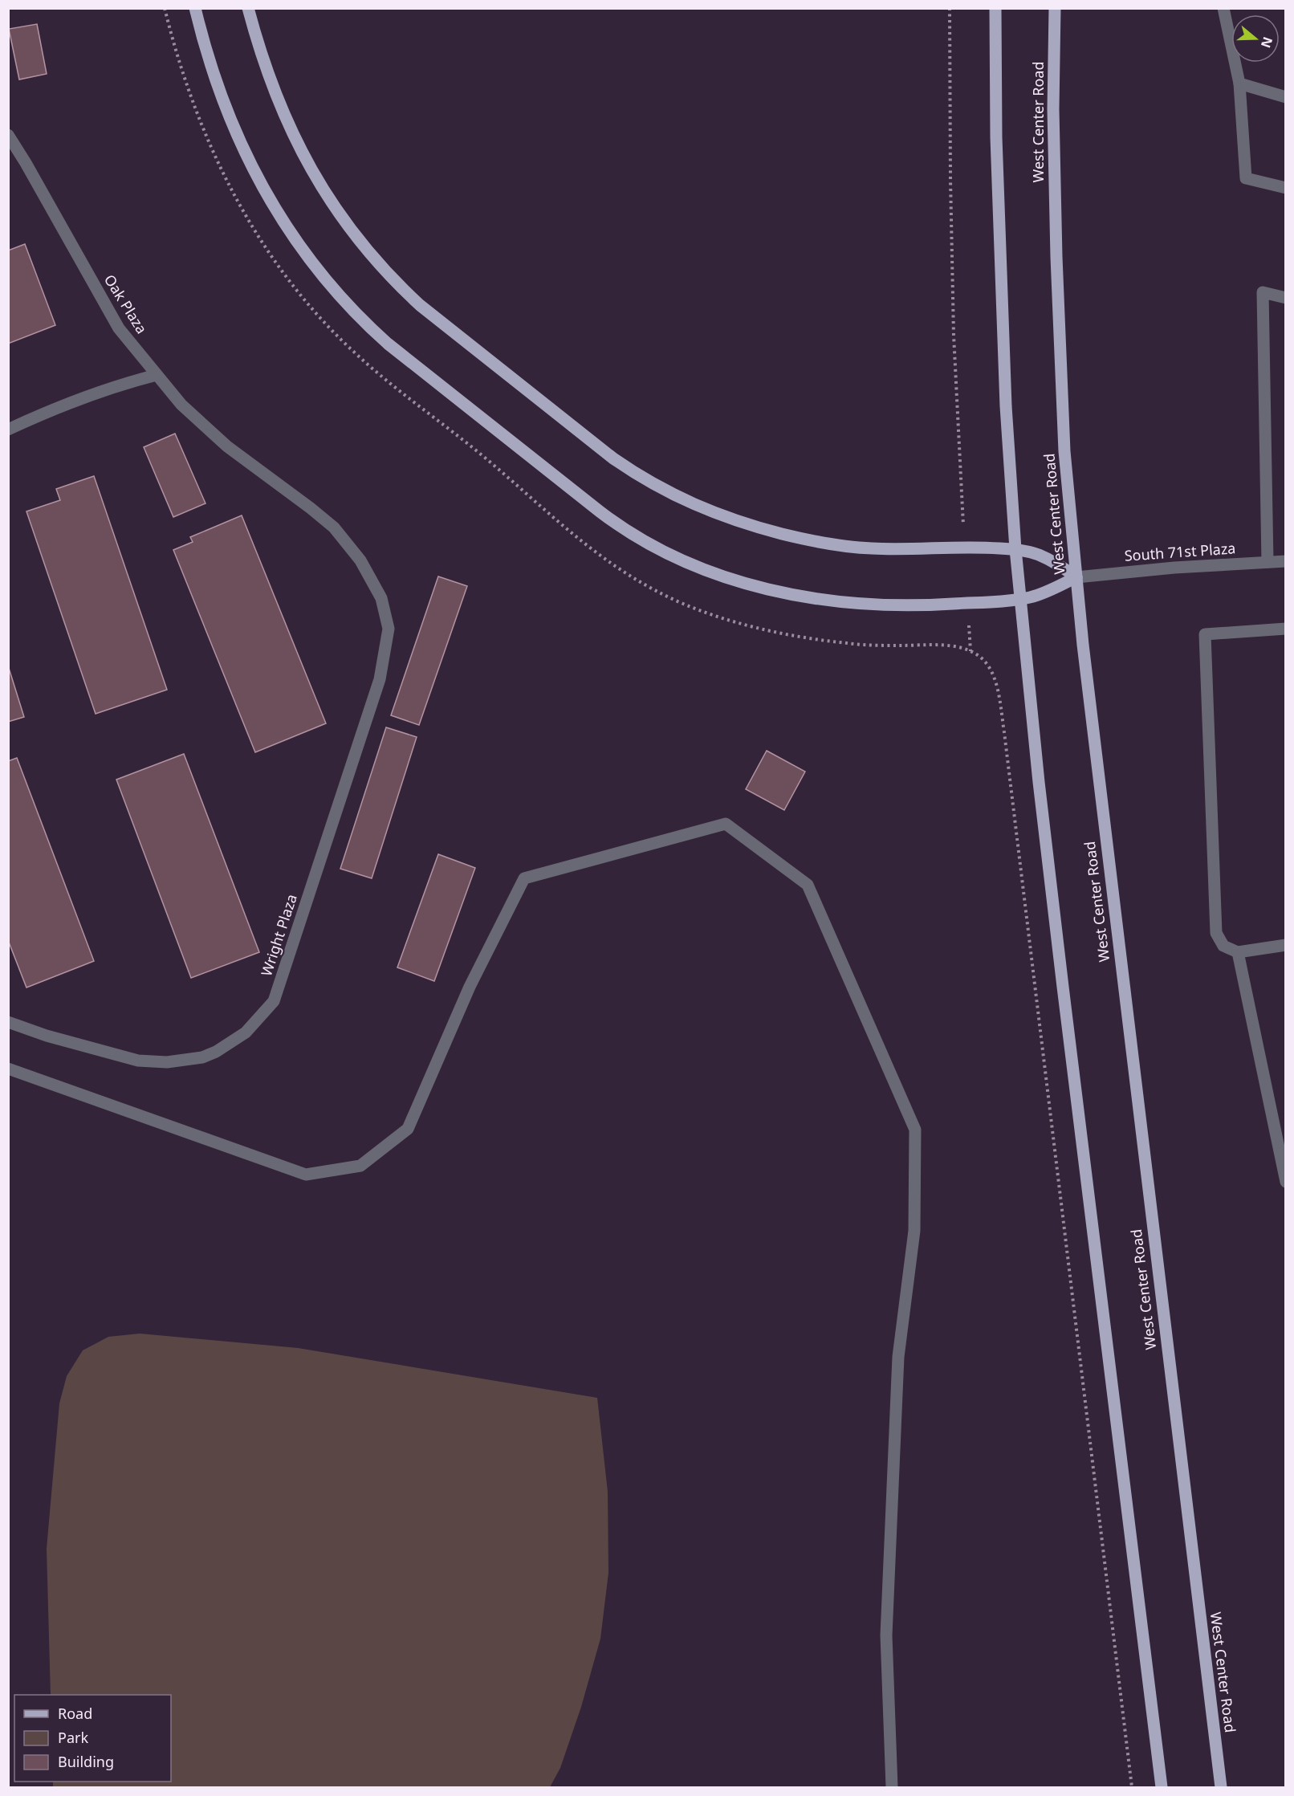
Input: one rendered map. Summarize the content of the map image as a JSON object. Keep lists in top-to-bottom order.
{
  "streets": {
    "main road": ["West Center Road"],
    "street": ["Oak Plaza", "South 71st Plaza", "Wright Plaza"]
  },
  "crossings": [
    ["West Center Road", "South 71st Plaza"],
    ["Oak Plaza", "Wright Plaza"]
  ],
  "legend": ["Road", "Park", "Building"],
  "north": "right"
}
